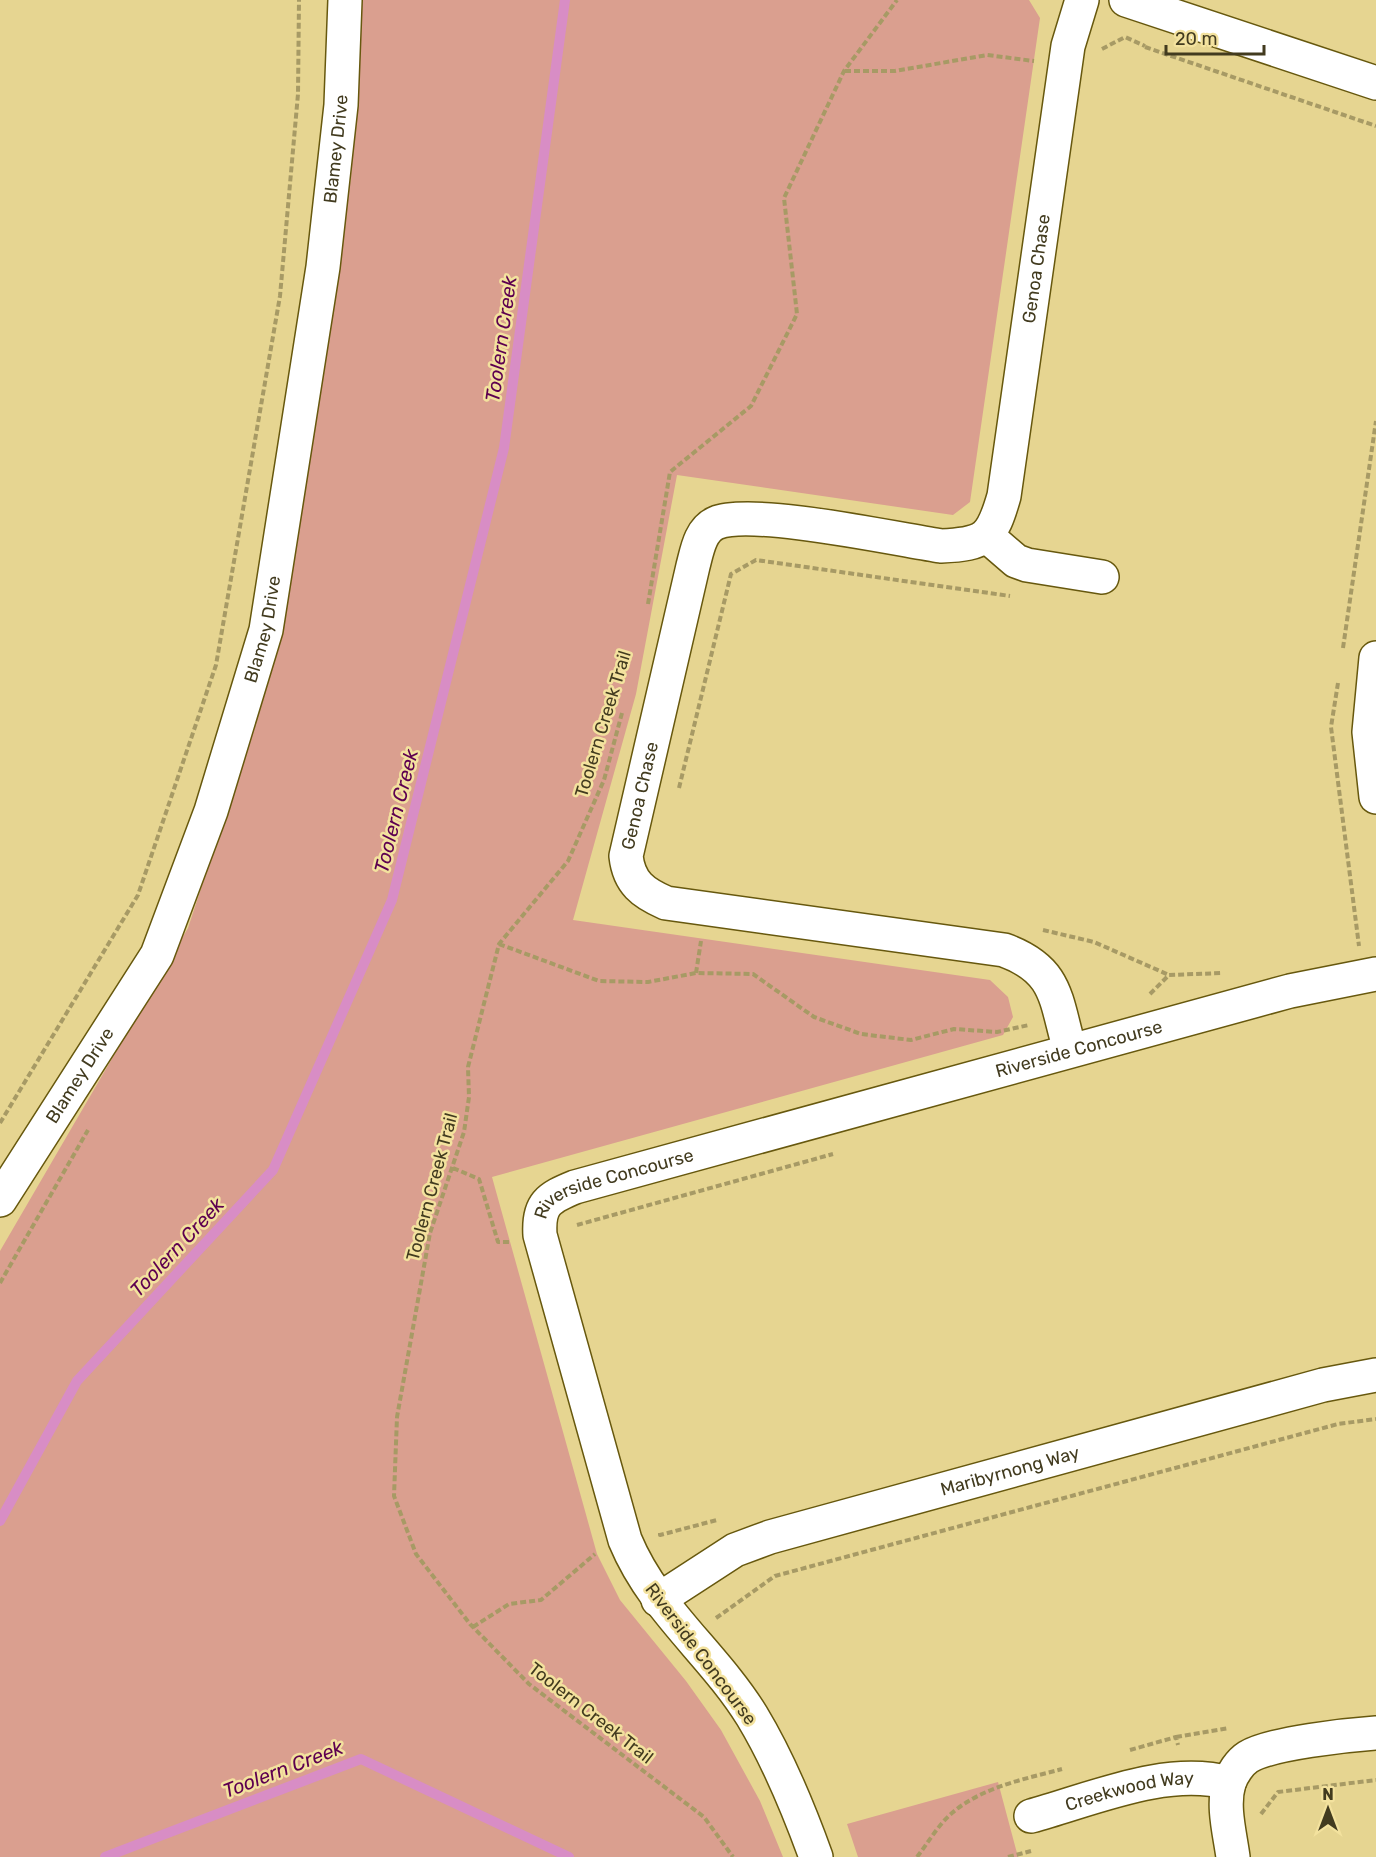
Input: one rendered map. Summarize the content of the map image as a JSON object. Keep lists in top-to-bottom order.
{
  "streets": {
    "street": [
      "Blamey Drive",
      "Genoa Chase",
      "Riverside Concourse",
      "Maribyrnong Way",
      "Creekwood Way"
    ],
    "path": ["Toolern Creek Trail"]
  },
  "crossings": [
    ["Genoa Chase", "Riverside Concourse"],
    ["Riverside Concourse", "Maribyrnong Way"]
  ],
  "water": ["Toolern Creek"],
  "scale_bar": "20 m",
  "north": "top"
}
